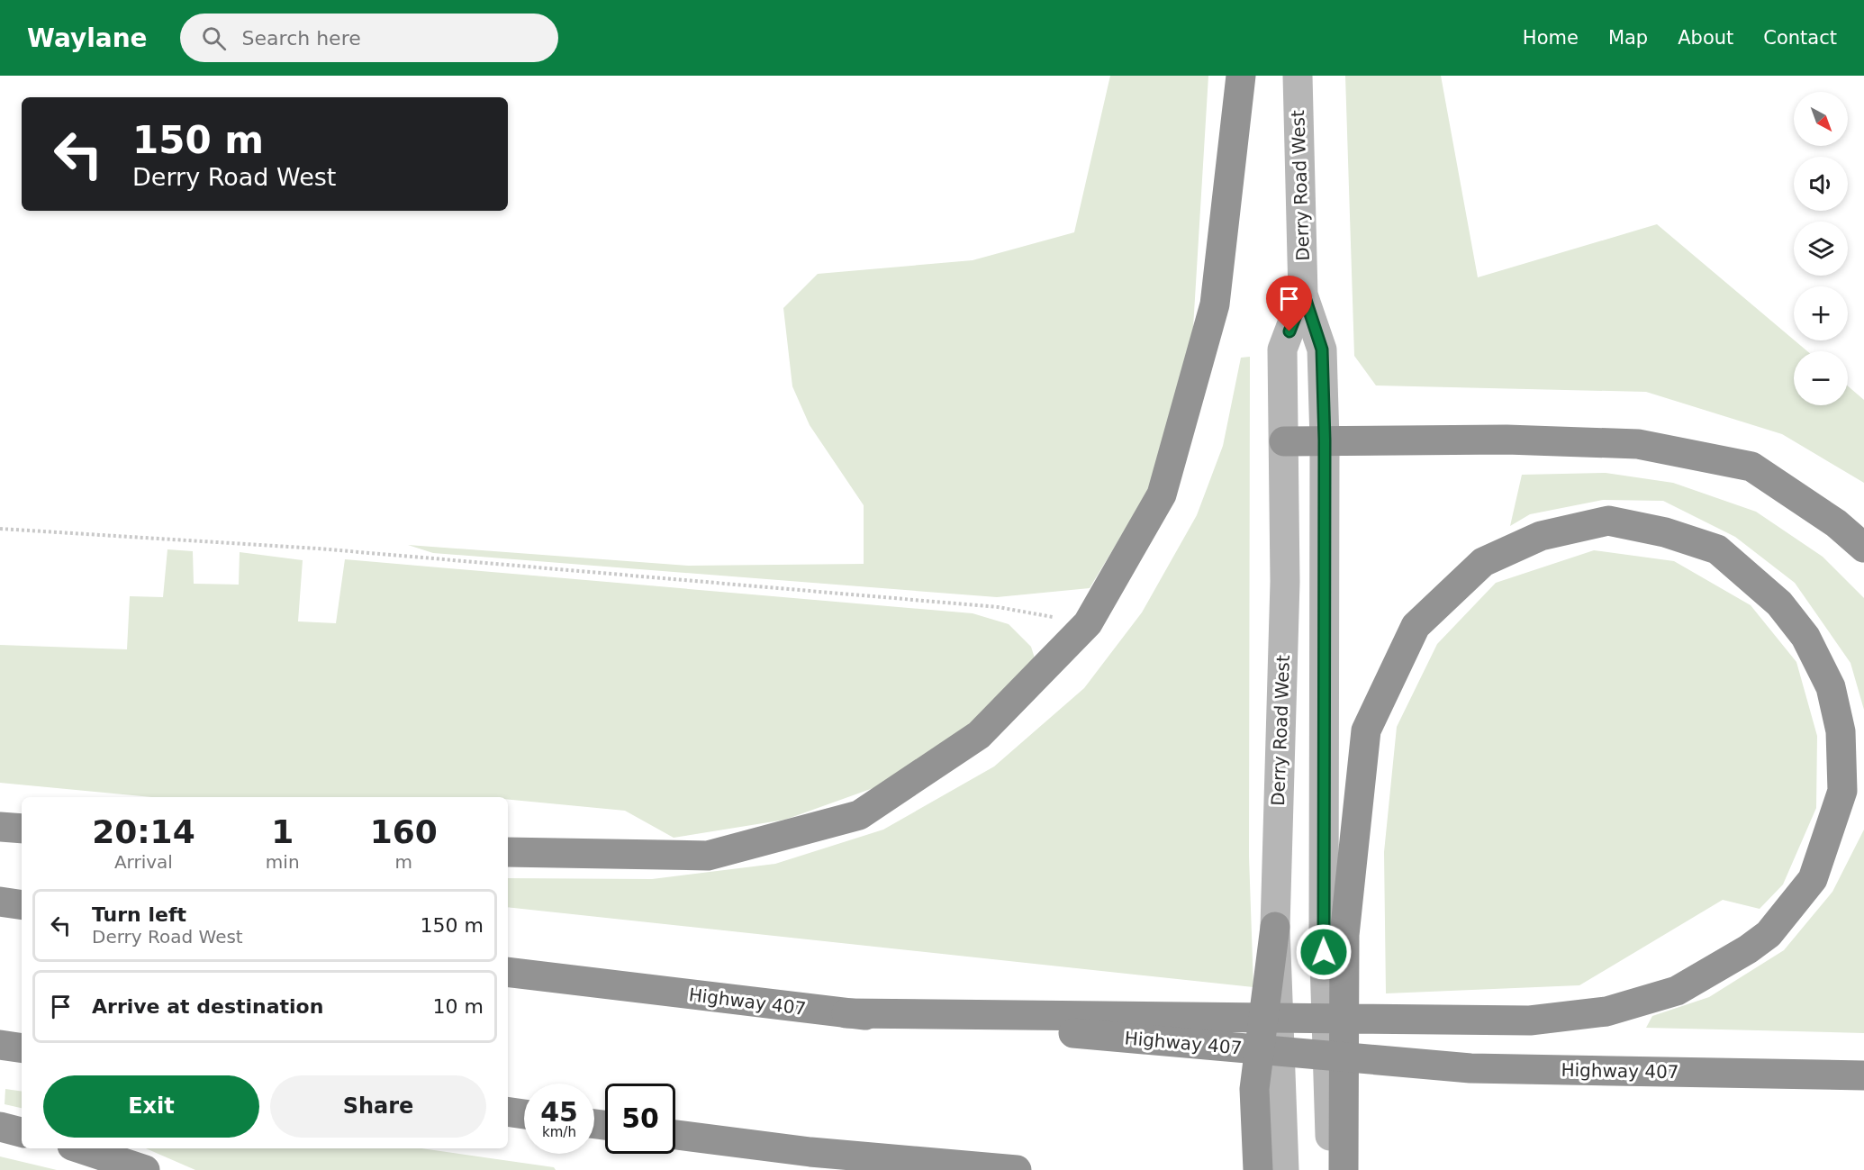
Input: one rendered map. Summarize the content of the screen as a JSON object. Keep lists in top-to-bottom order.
{
  "streets": {
    "highway": ["Highway 407"],
    "main road": ["Derry Road West"]
  },
  "north": "bottom right",
  "page": {
    "header": "Waylane",
    "search": "Search here",
    "nav": [
      "Home",
      "Map",
      "About",
      "Contact"
    ],
    "map_buttons": ["+", "−"],
    "turn": ["150 m", "Derry Road West"],
    "eta": [
      "20:14",
      "Arrival",
      "1",
      "min",
      "160",
      "m"
    ],
    "list": [
      {
        "name": "Turn left",
        "note": "Derry Road West",
        "value": "150 m"
      },
      {
        "name": "Arrive at destination",
        "value": "10 m"
      }
    ],
    "buttons": ["Exit", "Share"],
    "speed": "45 km/h",
    "limit": "50"
  }
}
